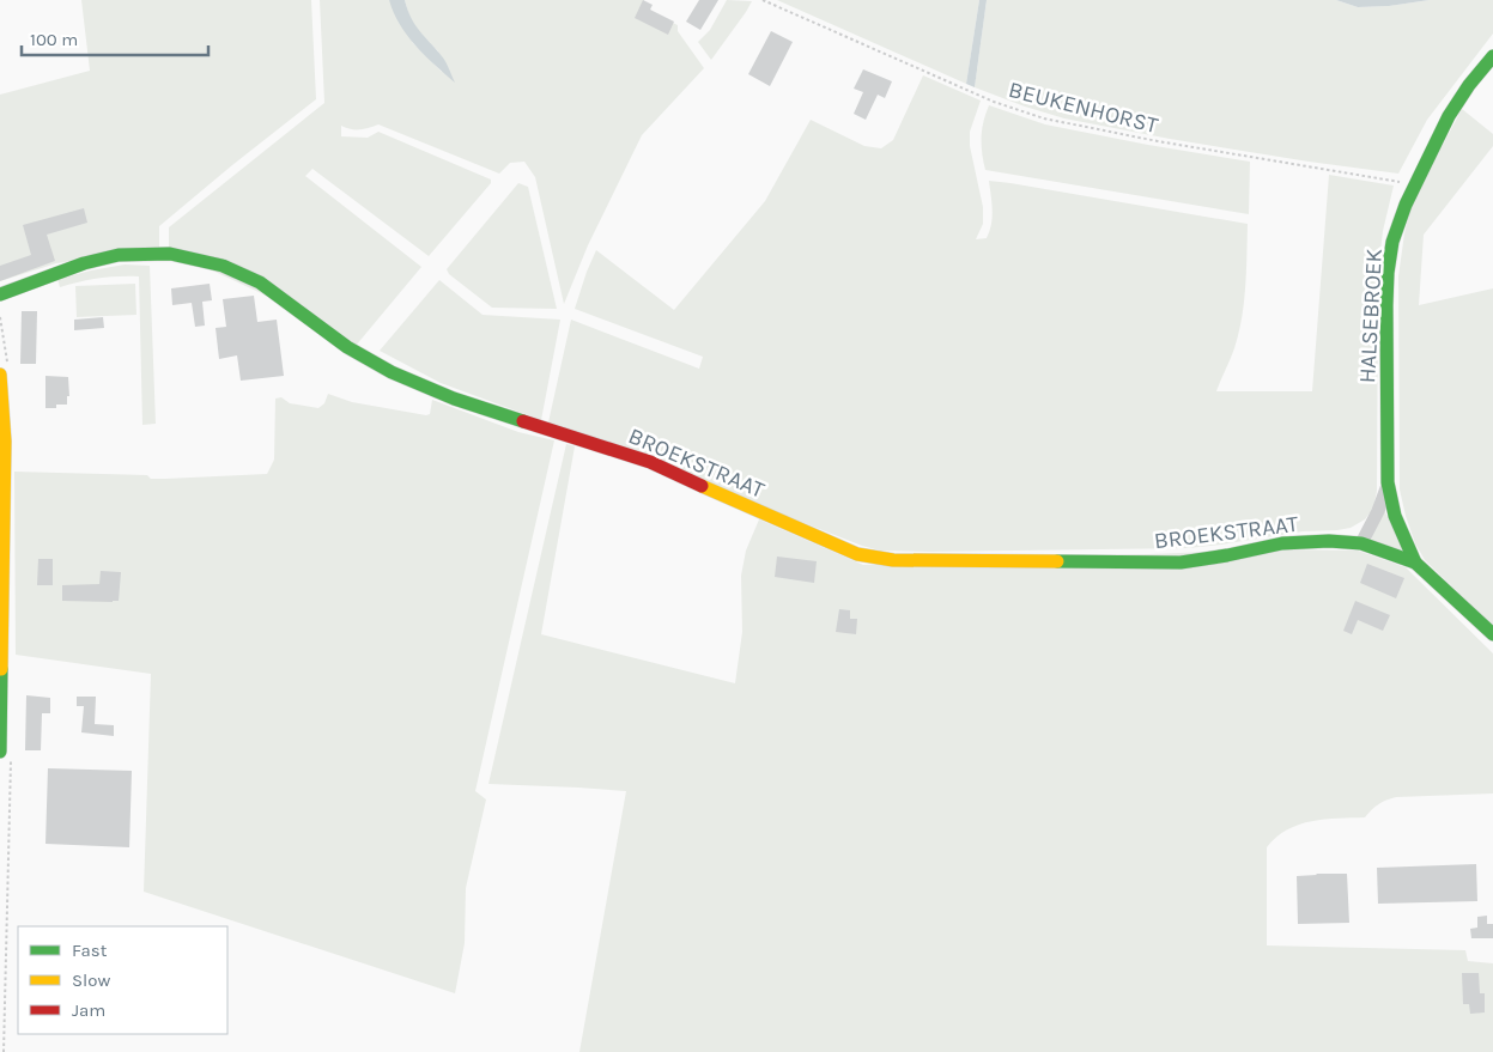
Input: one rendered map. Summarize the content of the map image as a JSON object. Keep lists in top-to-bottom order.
{
  "streets": {
    "street": ["HALSEBROEK", "BROEKSTRAAT"],
    "path": ["BEUKENHORST"]
  },
  "crossings": [
    ["BEUKENHORST", "HALSEBROEK"],
    ["HALSEBROEK", "BROEKSTRAAT"]
  ],
  "legend": ["Fast", "Slow", "Jam"],
  "scale_bar": "100 m"
}
